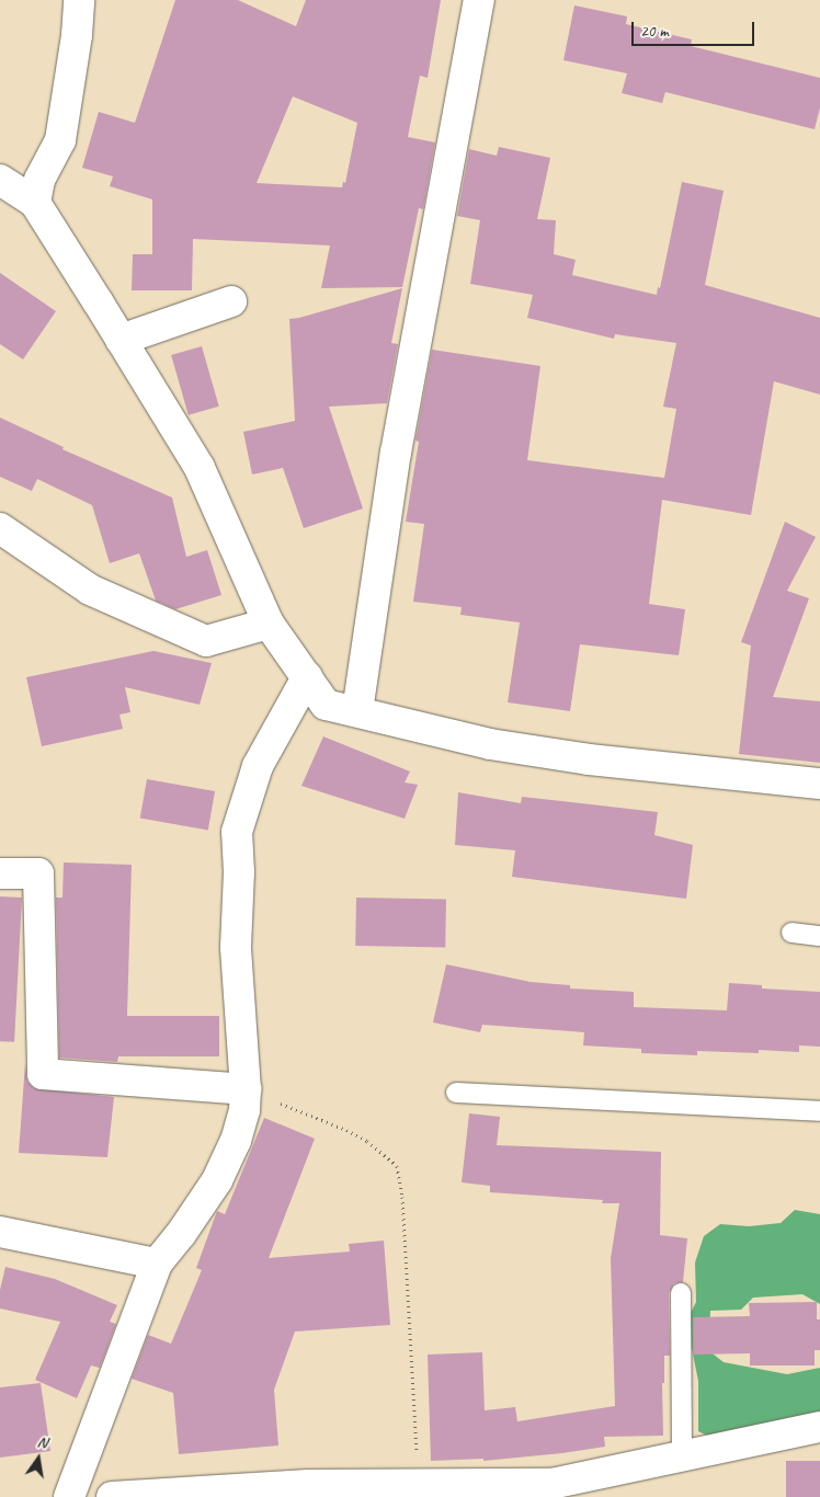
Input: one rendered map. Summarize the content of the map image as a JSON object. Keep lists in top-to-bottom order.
{
  "scale_bar": "20 m",
  "north": "top"
}
